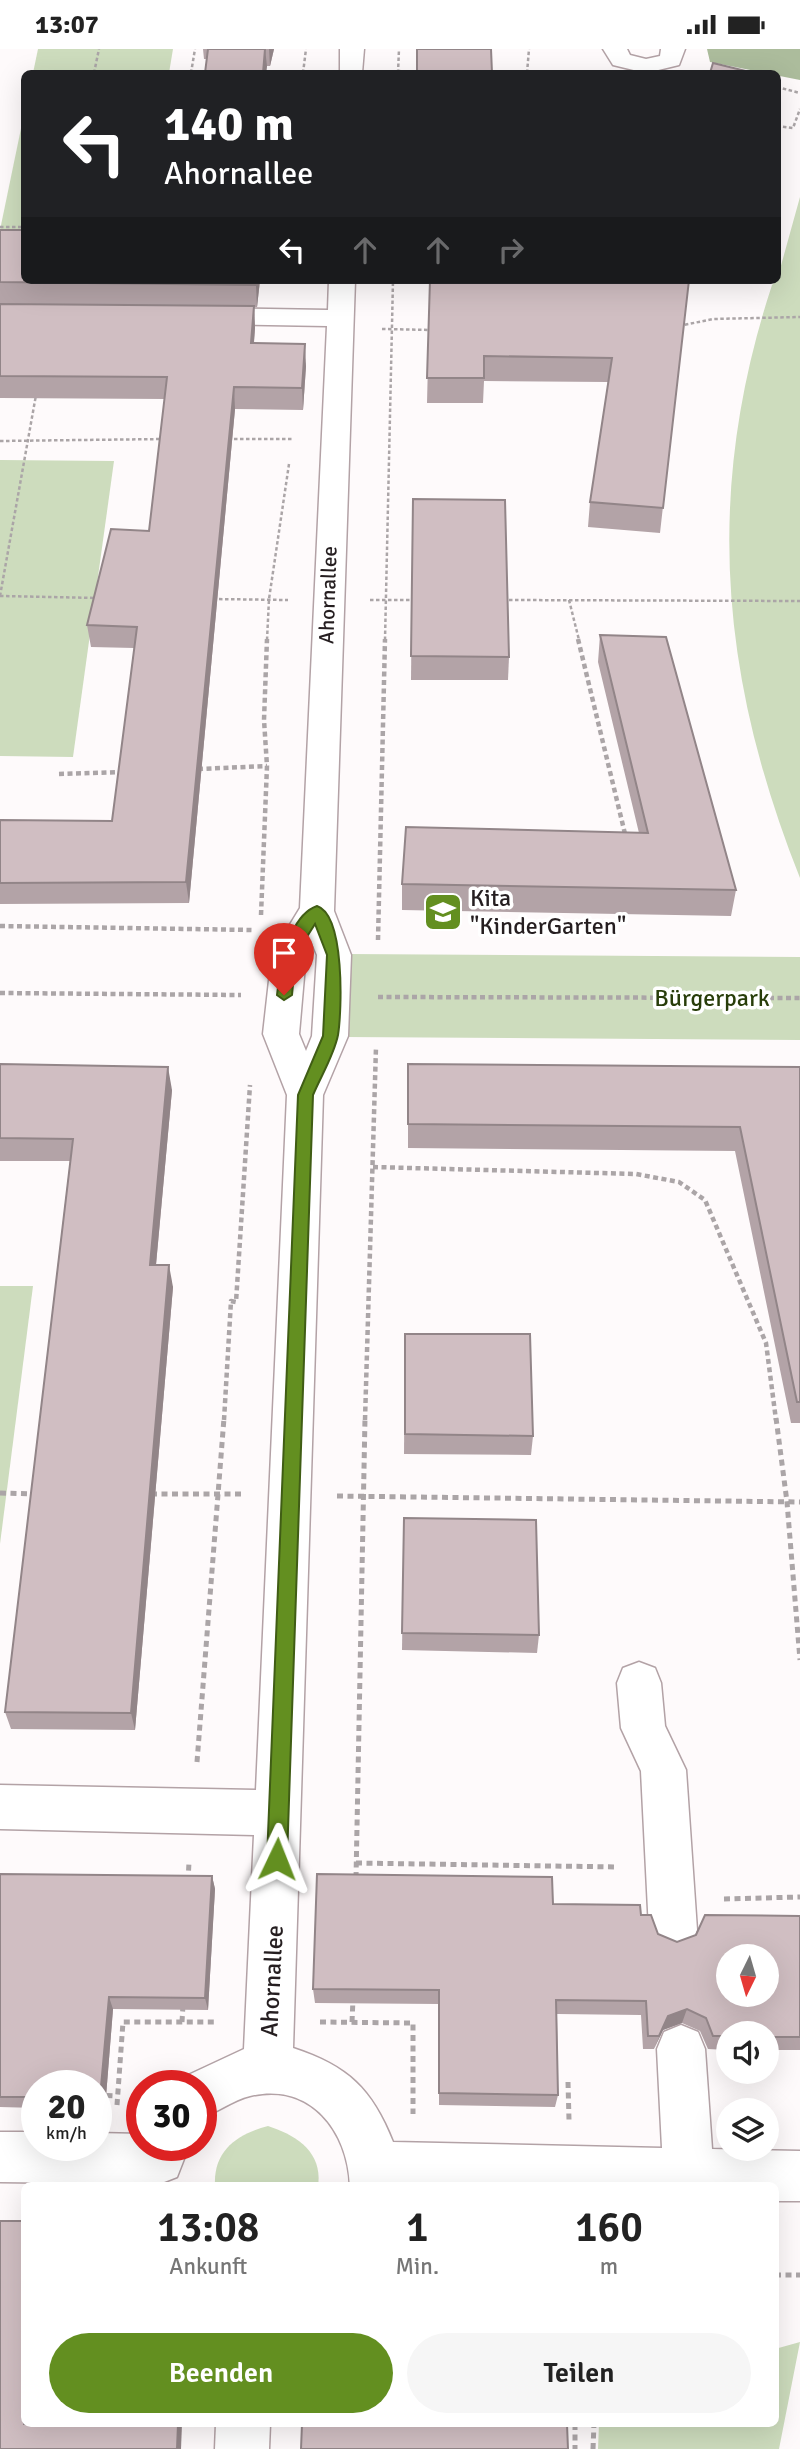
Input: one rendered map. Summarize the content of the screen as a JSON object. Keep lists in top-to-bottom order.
{
  "streets": {
    "street": ["Ahornallee"]
  },
  "parks": ["Bürgerpark"],
  "places": {
    "school or university": ["Kita \"KinderGarten\""]
  },
  "north": "bottom",
  "page": {
    "status": "13:07",
    "turn": ["140 m", "Ahornallee"],
    "speed": "20 km/h",
    "limit": "30",
    "eta": [
      "13:08",
      "Ankunft",
      "1",
      "Min.",
      "160",
      "m"
    ],
    "buttons": ["Beenden", "Teilen"]
  }
}
